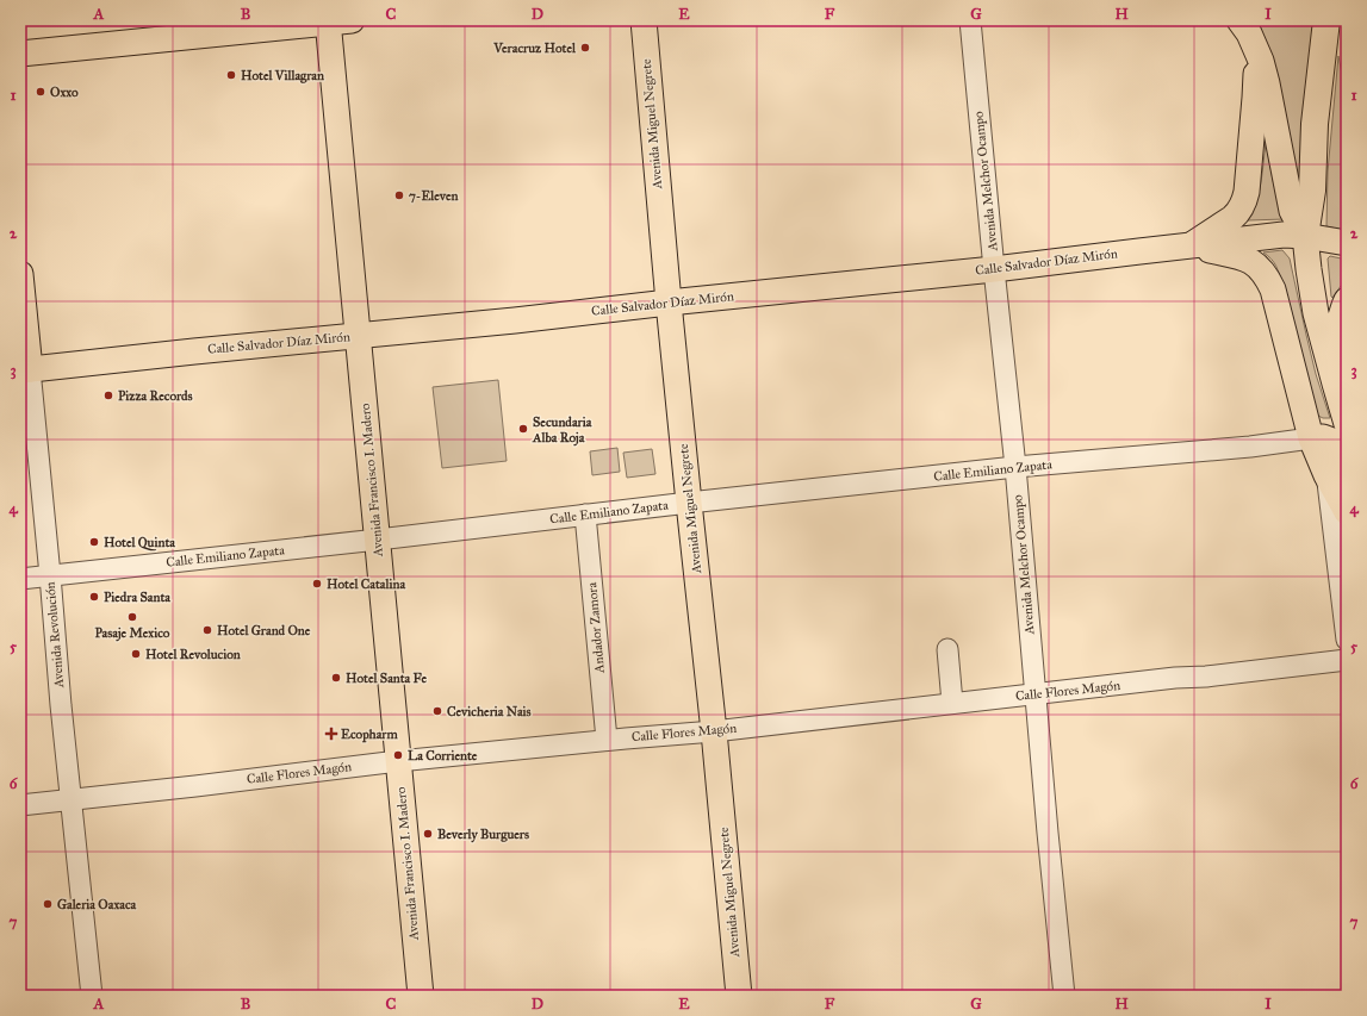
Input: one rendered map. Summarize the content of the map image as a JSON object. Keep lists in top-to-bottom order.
{
  "streets": {
    "main road": [
      "Avenida Miguel Negrete",
      "Calle Salvador Díaz Mirón",
      "Avenida Francisco I. Madero",
      "Avenida Revolución"
    ],
    "street": [
      "Avenida Melchor Ocampo",
      "Calle Emiliano Zapata",
      "Andador Zamora",
      "Calle Flores Magón"
    ]
  },
  "crossings": [
    ["Avenida Miguel Negrete", "Calle Salvador Díaz Mirón"],
    ["Avenida Miguel Negrete", "Calle Emiliano Zapata"],
    ["Avenida Miguel Negrete", "Calle Flores Magón"],
    ["Avenida Melchor Ocampo", "Calle Salvador Díaz Mirón"],
    ["Avenida Melchor Ocampo", "Calle Emiliano Zapata"],
    ["Avenida Melchor Ocampo", "Calle Flores Magón"],
    ["Calle Salvador Díaz Mirón", "Avenida Francisco I. Madero"],
    ["Calle Salvador Díaz Mirón", "Avenida Revolución"],
    ["Calle Emiliano Zapata", "Avenida Francisco I. Madero"],
    ["Calle Emiliano Zapata", "Andador Zamora"],
    ["Calle Emiliano Zapata", "Avenida Revolución"],
    ["Avenida Francisco I. Madero", "Calle Flores Magón"],
    ["Andador Zamora", "Calle Flores Magón"],
    ["Avenida Revolución", "Calle Flores Magón"]
  ],
  "places": {
    "other": [
      "Veracruz Hotel",
      "Hotel Villagran",
      "Oxxo",
      "7-Eleven",
      "Pizza Records",
      "Secundaria Alba Roja",
      "Hotel Quinta",
      "Hotel Catalina",
      "Piedra Santa",
      "Pasaje Mexico",
      "Hotel Grand One",
      "Hotel Revolucion",
      "Hotel Santa Fe",
      "Cevicheria Nais",
      "La Corriente",
      "Beverly Burguers",
      "Galeria Oaxaca"
    ],
    "health": ["Ecopharm"]
  },
  "grid": {
    "columns": [
      "A",
      "B",
      "C",
      "D",
      "E",
      "F",
      "G",
      "H",
      "I"
    ],
    "rows": [
      "1",
      "2",
      "3",
      "4",
      "5",
      "6",
      "7"
    ]
  }
}
